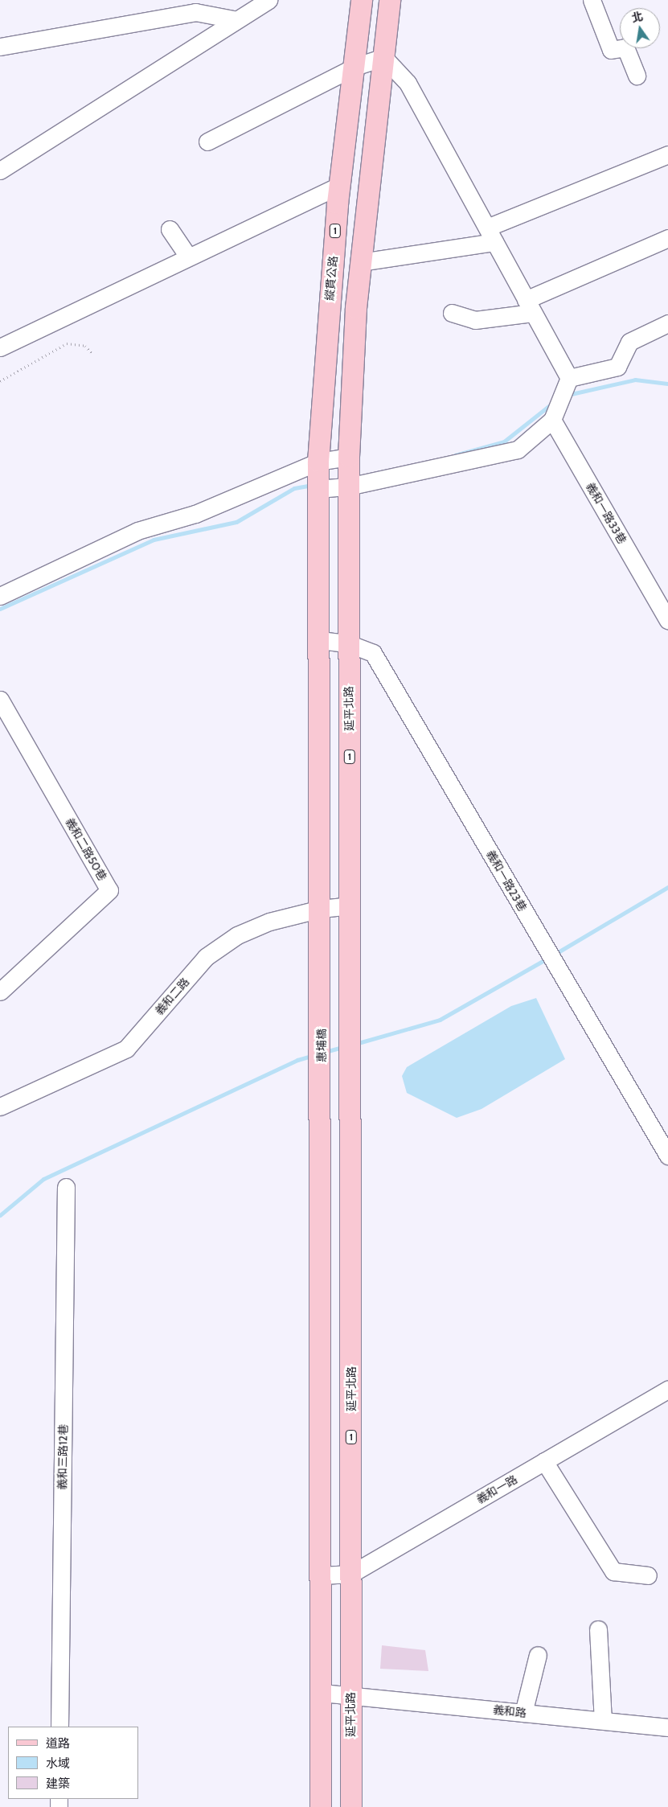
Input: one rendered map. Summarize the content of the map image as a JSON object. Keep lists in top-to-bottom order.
{
  "streets": {
    "main road": [
      "1",
      "縱貫公路",
      "延平北路",
      "惠埔橋"
    ],
    "street": [
      "義和一路33巷",
      "義和二路50巷",
      "義和一路23巷",
      "義和二路",
      "義和三路12巷",
      "義和一路",
      "義和路"
    ]
  },
  "crossings": [
    ["1", "縱貫公路"],
    ["1", "義和一路33巷"],
    ["1", "延平北路"],
    ["1", "義和一路23巷"],
    ["1", "義和二路"],
    ["1", "惠埔橋"],
    ["1", "義和一路"],
    ["1", "義和路"],
    ["延平北路", "義和一路23巷"],
    ["延平北路", "義和二路"],
    ["延平北路", "義和一路"],
    ["延平北路", "義和路"],
    ["義和二路", "惠埔橋"],
    ["惠埔橋", "義和一路"]
  ],
  "legend": ["道路", "水域", "建築"],
  "north": "top"
}
